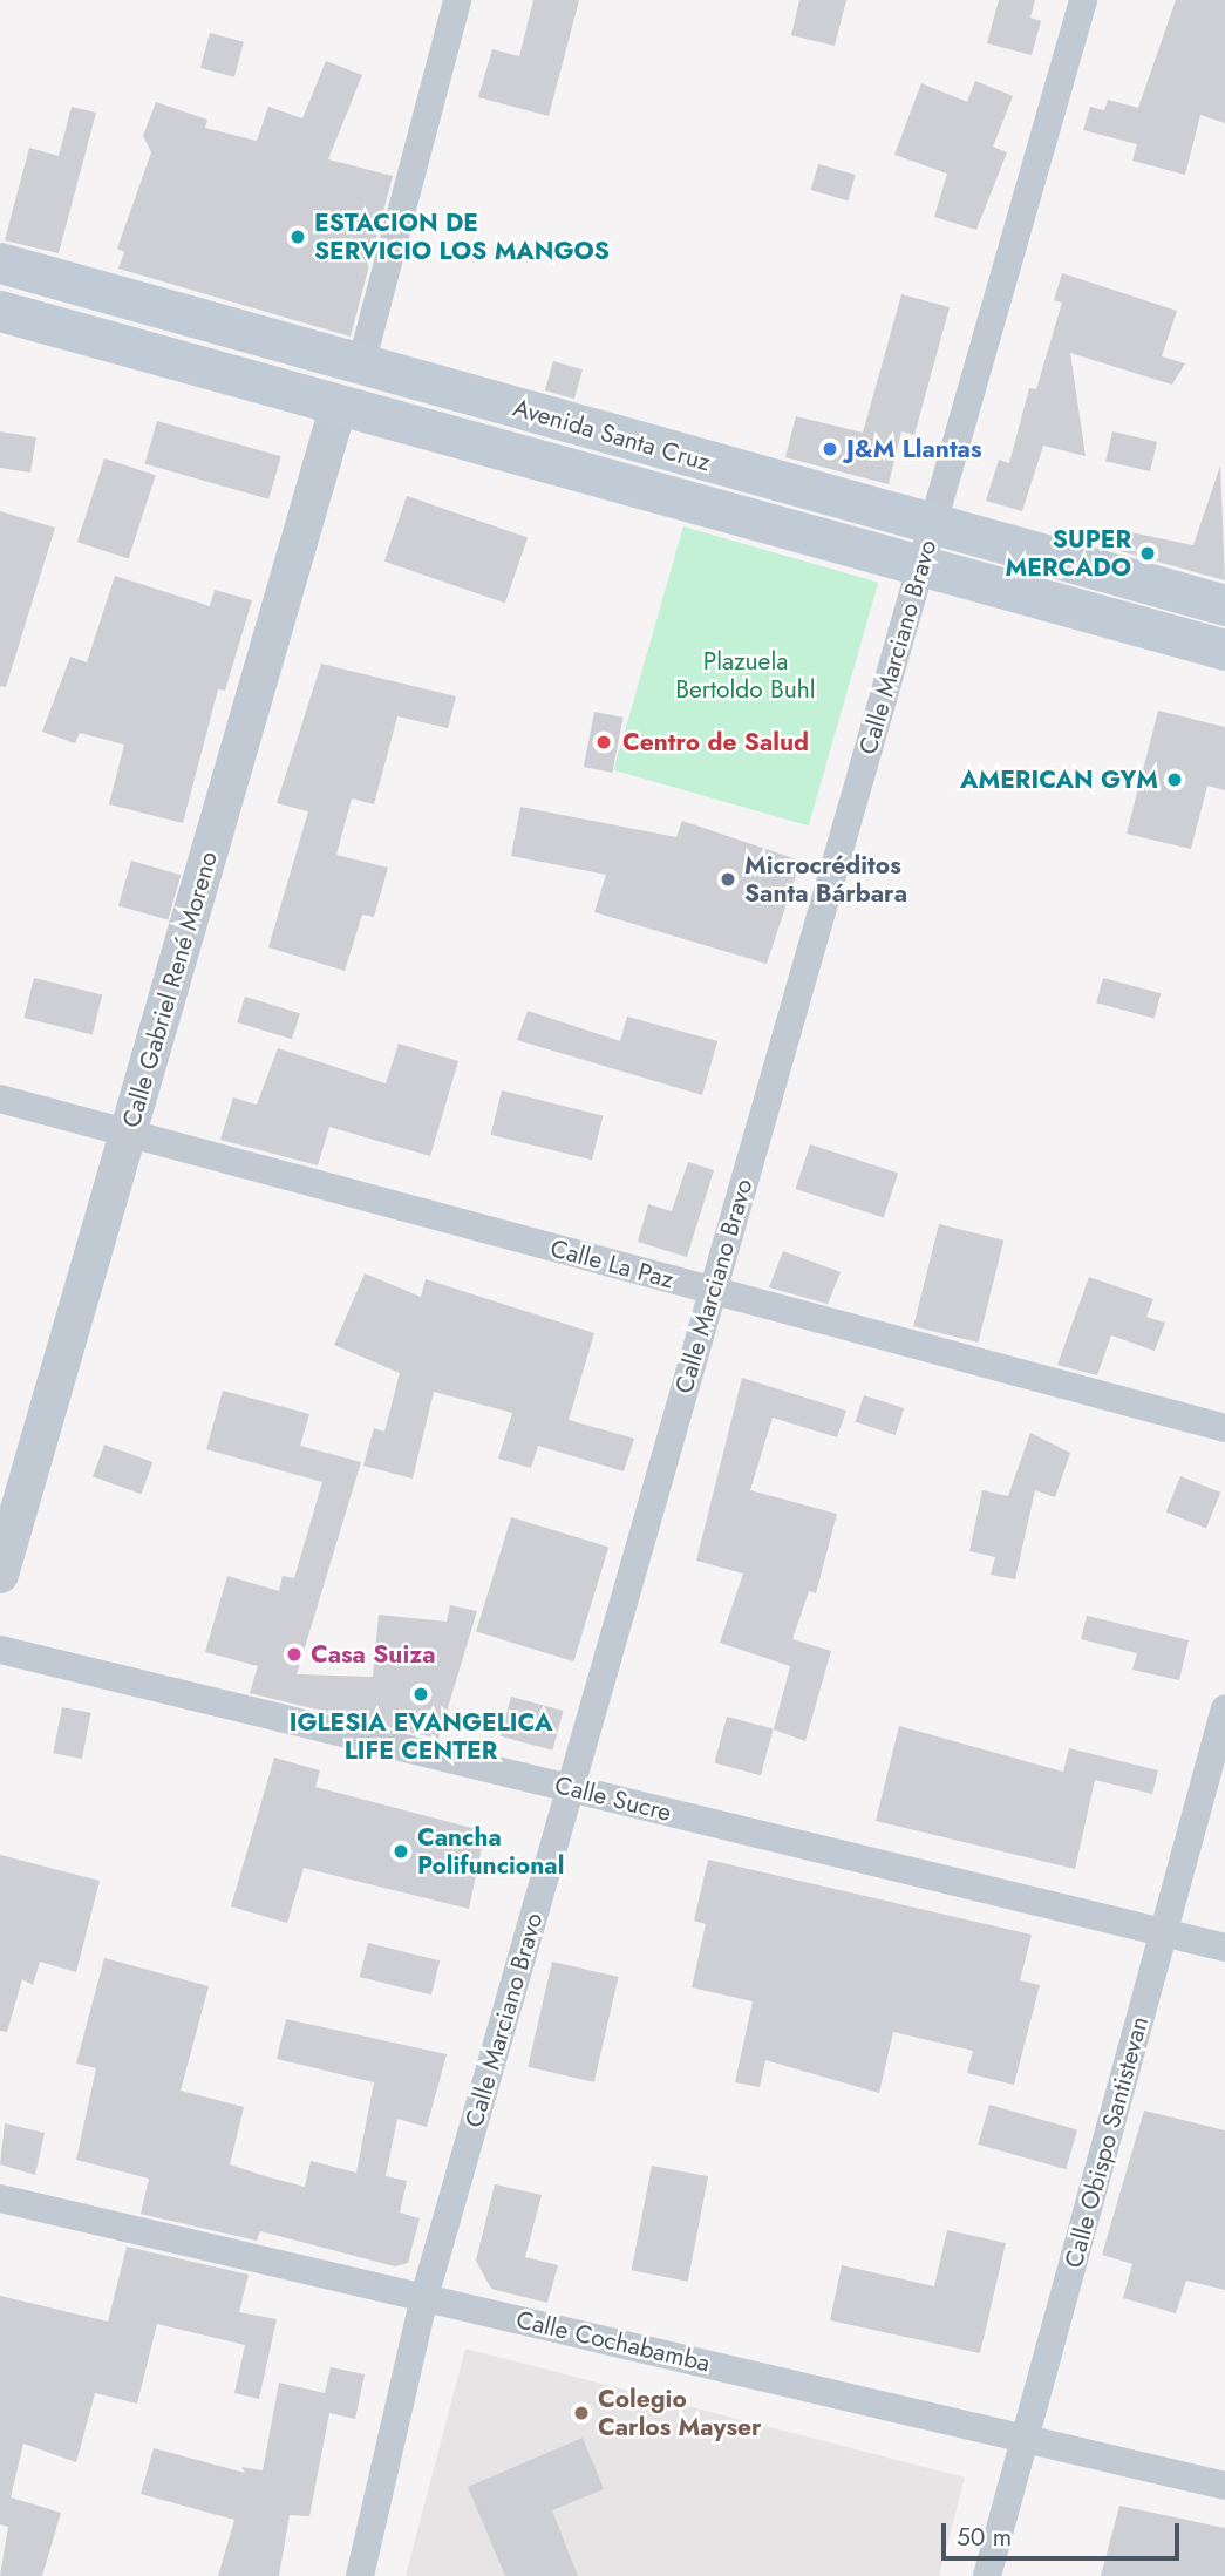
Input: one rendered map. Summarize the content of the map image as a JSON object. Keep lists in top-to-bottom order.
{
  "streets": {
    "main road": ["Avenida Santa Cruz"],
    "street": [
      "Calle Marciano Bravo",
      "Calle Gabriel René Moreno",
      "Calle La Paz",
      "Calle Sucre",
      "Calle Obispo Santistevan",
      "Calle Cochabamba"
    ]
  },
  "crossings": [
    ["Avenida Santa Cruz", "Calle Marciano Bravo"],
    ["Avenida Santa Cruz", "Calle Gabriel René Moreno"],
    ["Calle Marciano Bravo", "Calle La Paz"],
    ["Calle Marciano Bravo", "Calle Sucre"],
    ["Calle Marciano Bravo", "Calle Cochabamba"],
    ["Calle Gabriel René Moreno", "Calle La Paz"],
    ["Calle Sucre", "Calle Obispo Santistevan"],
    ["Calle Obispo Santistevan", "Calle Cochabamba"]
  ],
  "parks": ["Plazuela Bertoldo Buhl"],
  "places": [
    "ESTACION DE SERVICIO LOS MANGOS",
    "J&M Llantas",
    "SUPER MERCADO",
    "Centro de Salud",
    "AMERICAN GYM",
    "Microcréditos Santa Bárbara",
    "Casa Suiza",
    "IGLESIA EVANGELICA LIFE CENTER",
    "Cancha Polifuncional",
    "Colegio Carlos Mayser"
  ],
  "scale_bar": "50 m"
}
